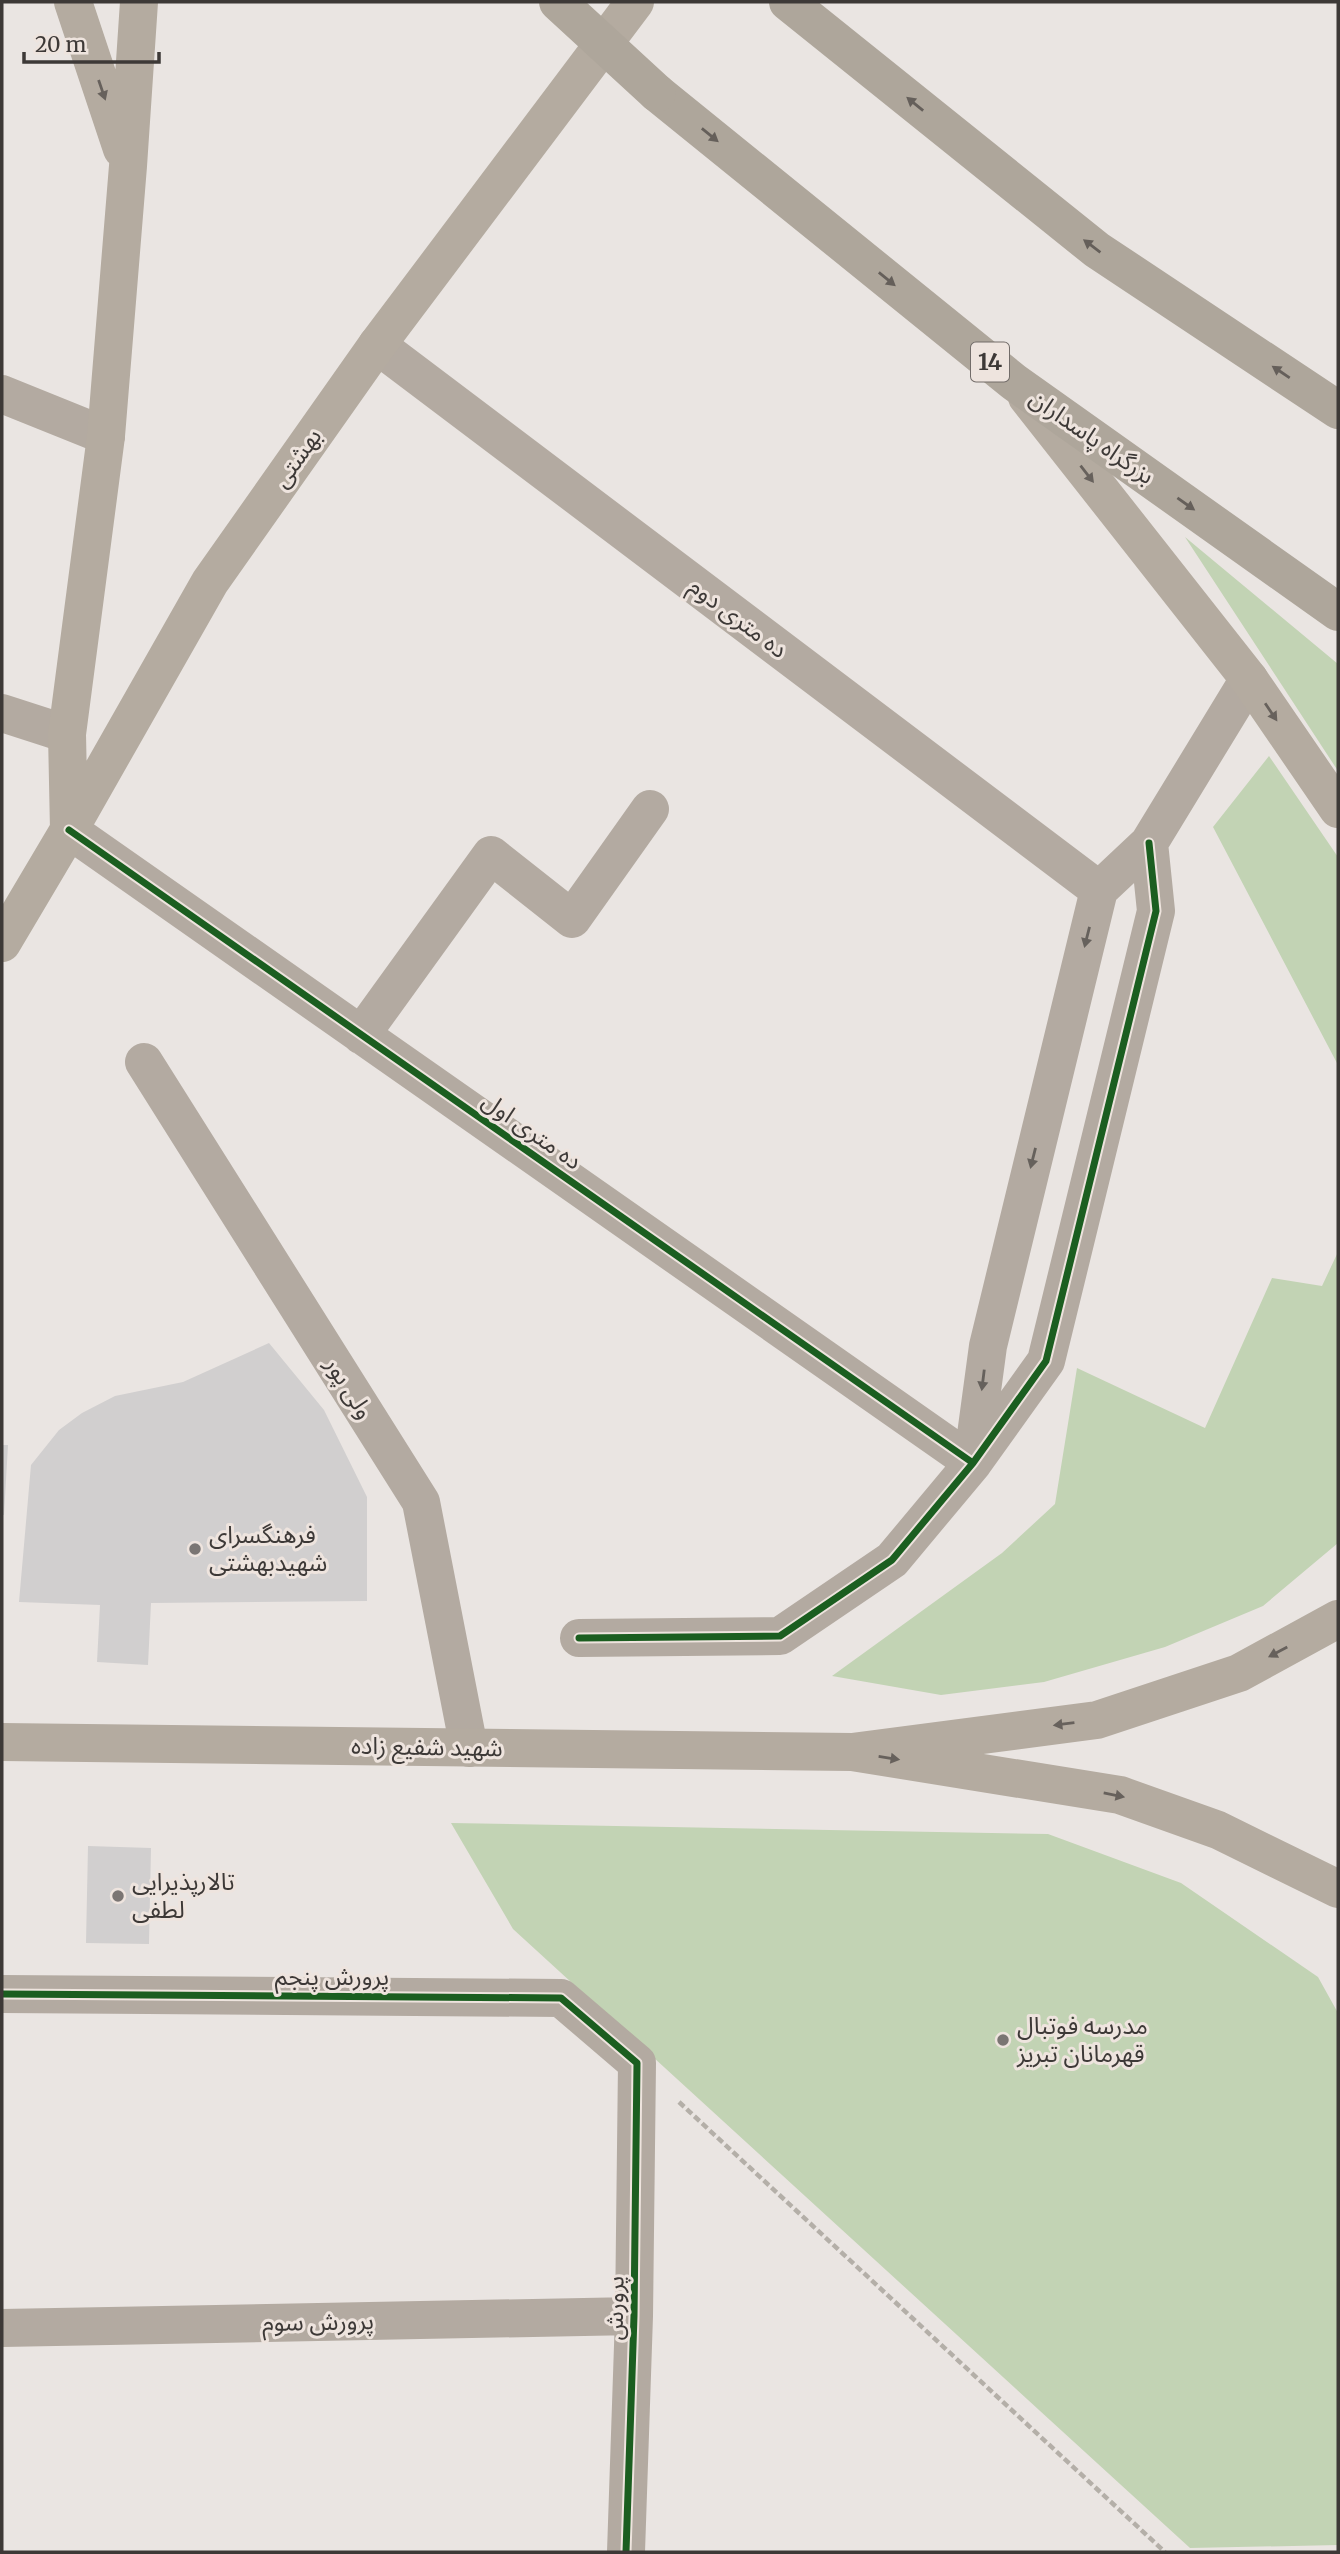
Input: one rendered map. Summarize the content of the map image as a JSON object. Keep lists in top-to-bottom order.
{
  "streets": {
    "highway": ["14", "بزرگراه پاسداران"],
    "main road": ["بهشتی", "شهید شفیع زاده"],
    "street": [
      "ده متری دوم",
      "ده متری اول",
      "ولی پور",
      "پرورش پنجم",
      "پرورش",
      "پرورش سوم"
    ]
  },
  "crossings": [
    ["بهشتی", "ده متری دوم"],
    ["بهشتی", "ده متری اول"],
    ["ولی پور", "شهید شفیع زاده"],
    ["پرورش پنجم", "پرورش"],
    ["پرورش", "پرورش سوم"]
  ],
  "places": ["فرهنگسرای شهیدبهشتی", "تالارپذیرایی لطفی", "مدرسه فوتبال قهرمانان تبریز"],
  "scale_bar": "20 m"
}
